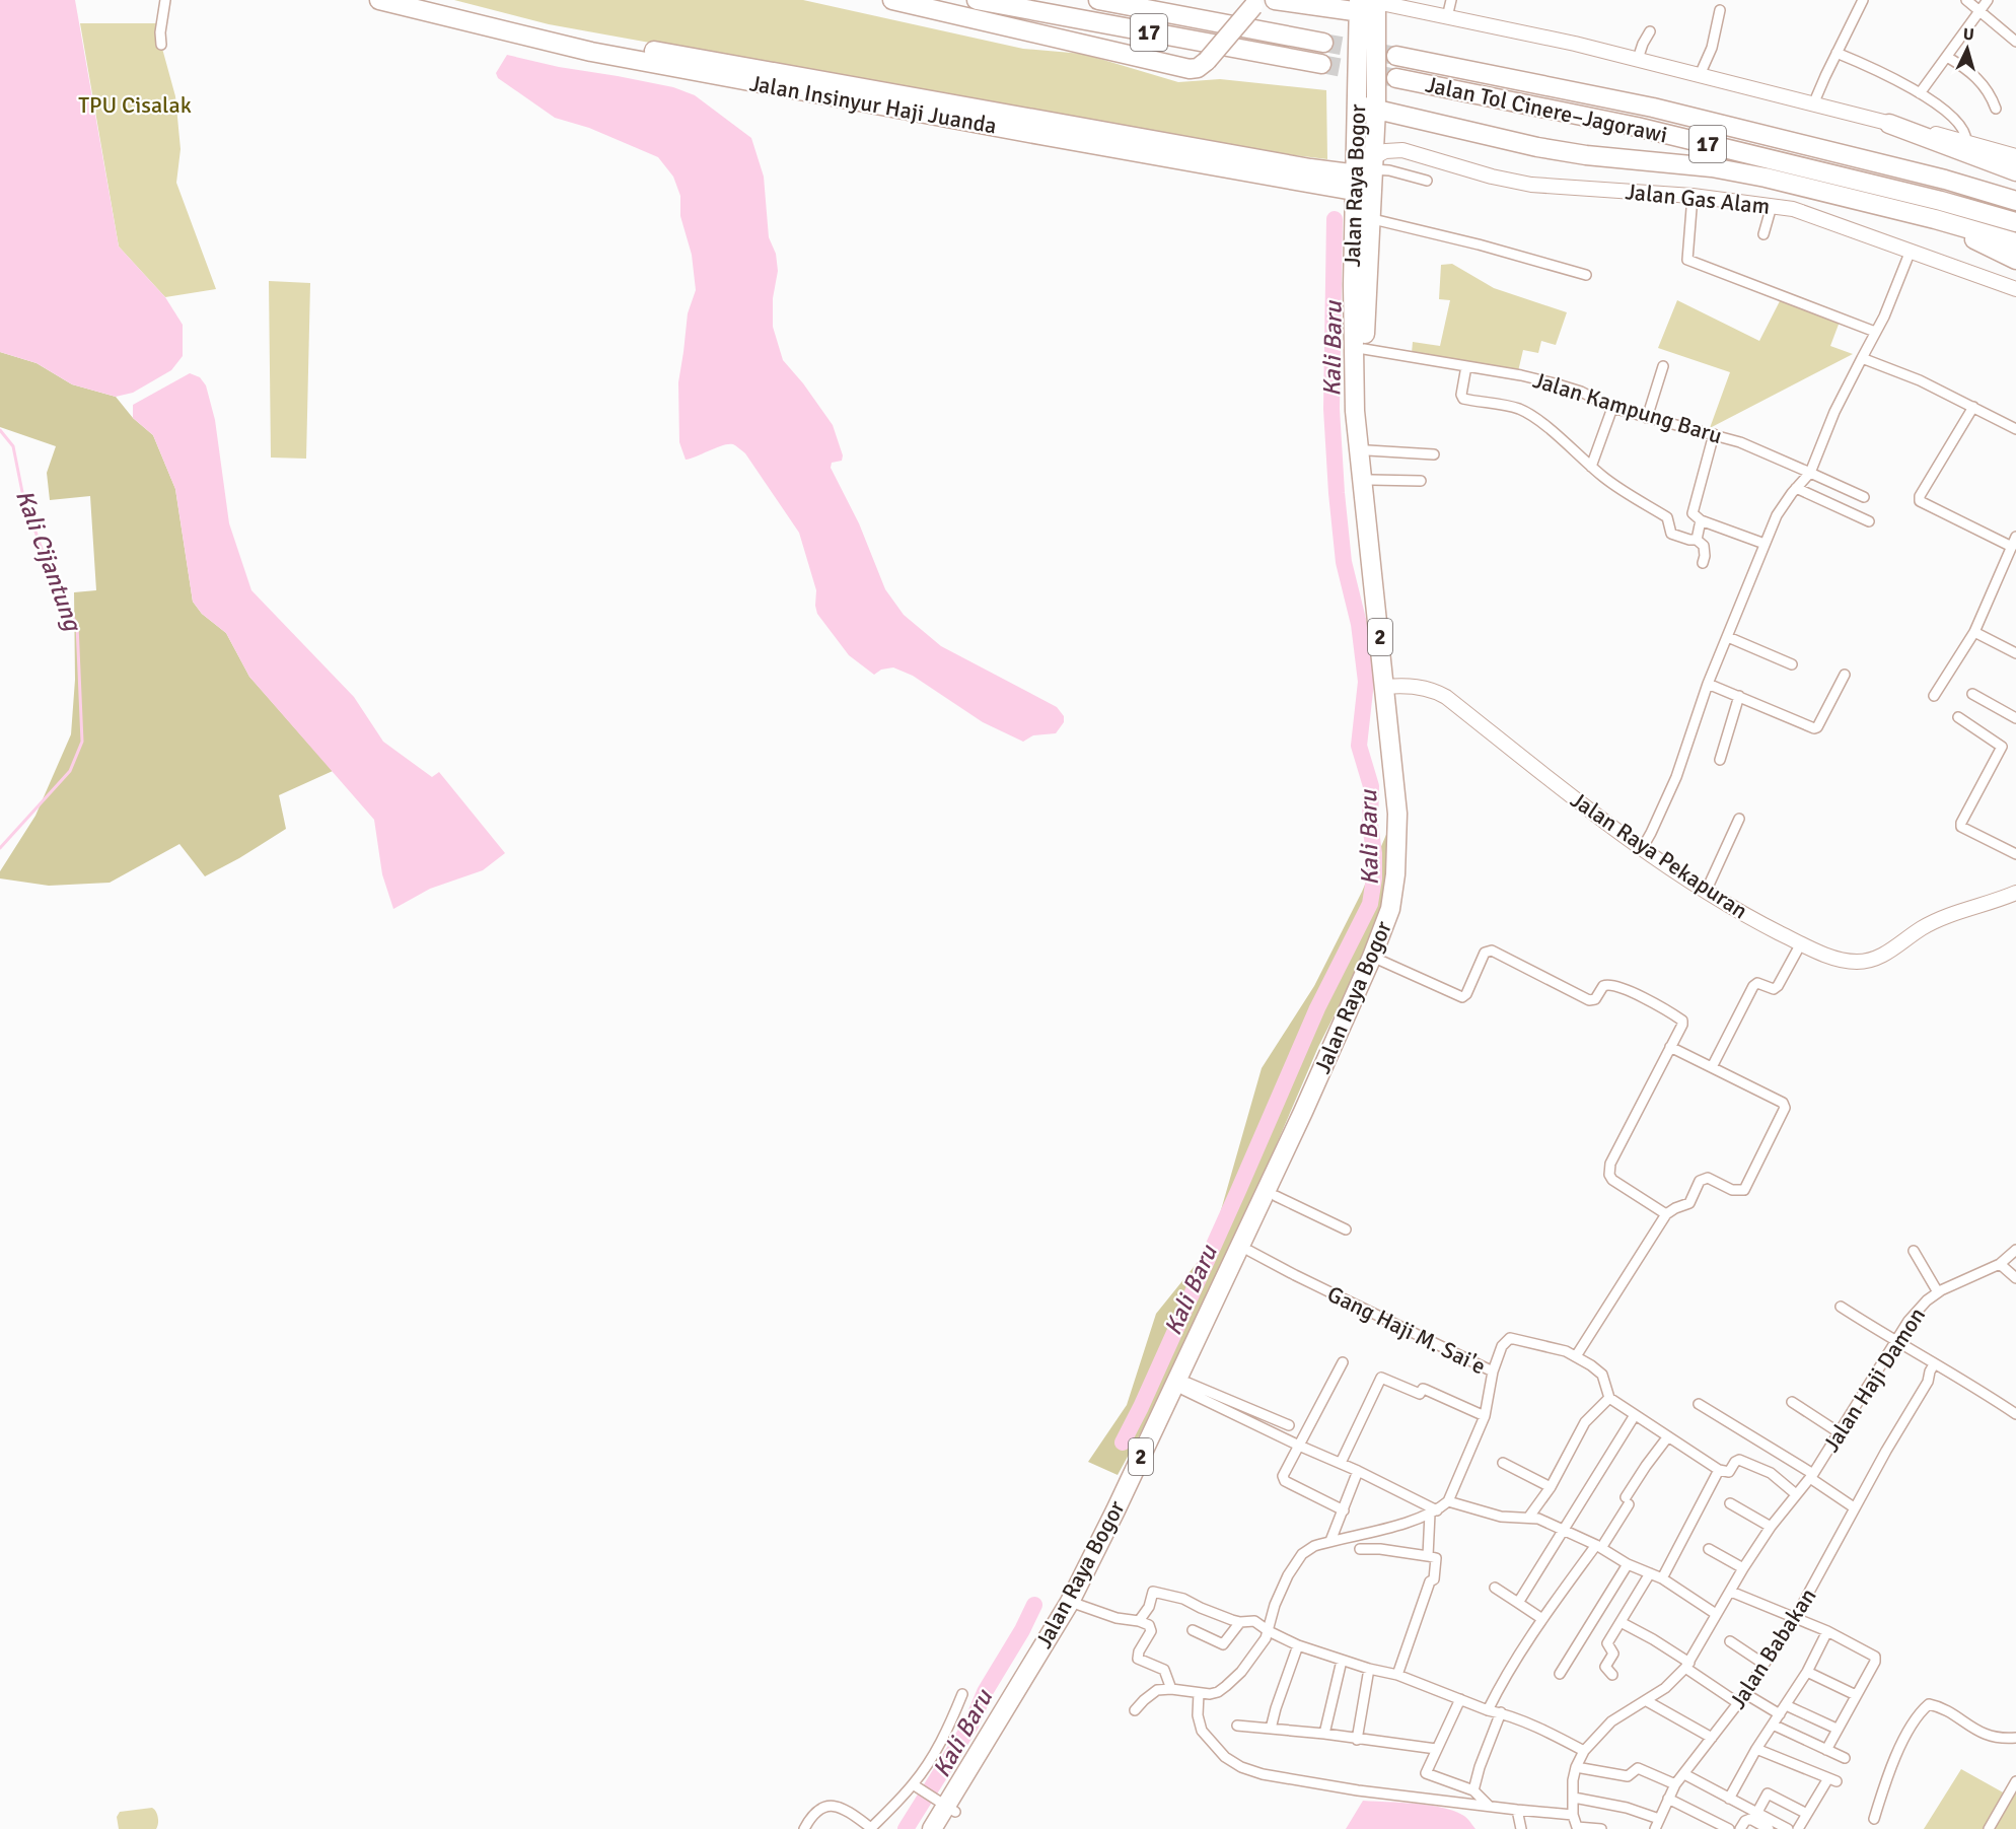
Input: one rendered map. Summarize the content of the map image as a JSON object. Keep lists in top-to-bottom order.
{
  "streets": {
    "highway": [
      "17",
      "Jalan Insinyur Haji Juanda",
      "Jalan Tol Cinere–Jagorawi",
      "Jalan Raya Bogor",
      "2"
    ],
    "main road": ["Jalan Gas Alam", "Jalan Raya Pekapuran"],
    "street": [
      "Jalan Kampung Baru",
      "Gang Haji M. Sai'e",
      "Jalan Haji Damon",
      "Jalan Babakan"
    ]
  },
  "crossings": [
    ["Jalan Insinyur Haji Juanda", "Jalan Raya Bogor"],
    ["Jalan Insinyur Haji Juanda", "Jalan Gas Alam"],
    ["Jalan Raya Bogor", "Jalan Gas Alam"],
    ["Jalan Raya Bogor", "Jalan Kampung Baru"],
    ["Jalan Raya Bogor", "Jalan Raya Pekapuran"],
    ["Jalan Raya Bogor", "Gang Haji M. Sai'e"]
  ],
  "water": ["Kali Baru", "Kali Cijantung"],
  "parks": ["TPU Cisalak"],
  "north": "top"
}
